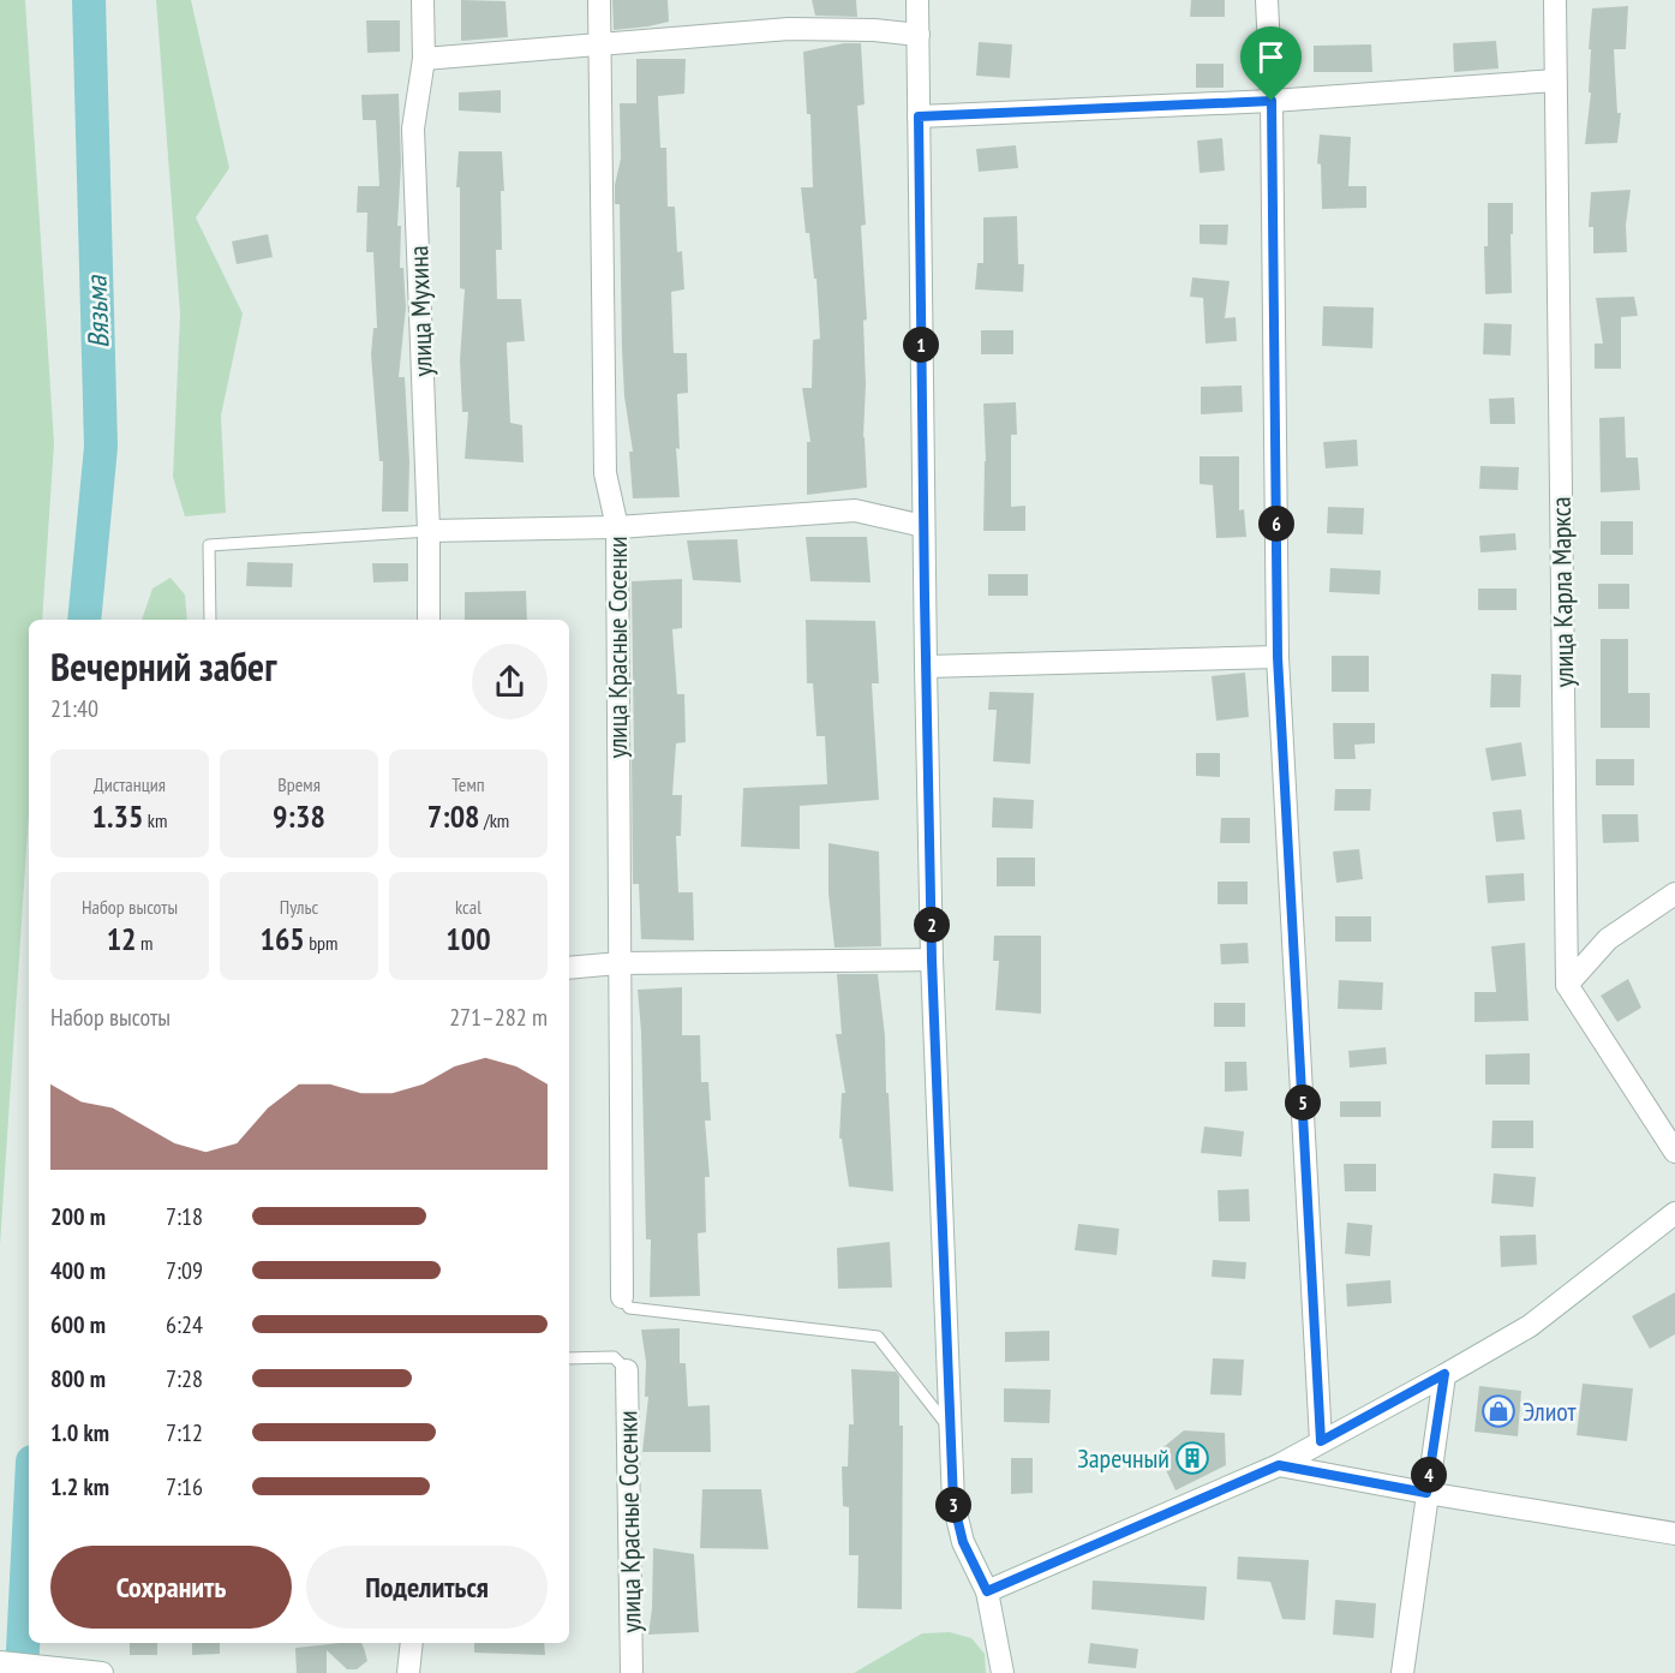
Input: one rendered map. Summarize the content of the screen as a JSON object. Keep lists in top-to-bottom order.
{
  "streets": {
    "street": ["улица Мухина", "улица Карла Маркса", "улица Красные Сосенки"]
  },
  "water": ["Вязьма"],
  "places": {
    "shop": ["Элиот"],
    "building": ["Заречный"]
  },
  "page": {
    "pins": [
      "1",
      "6",
      "2",
      "5",
      "4",
      "3"
    ],
    "heading": ["Вечерний забег", "21:40"],
    "stats": [
      ["Дистанция", "1.35 km"],
      ["Время", "9:38"],
      ["Темп", "7:08 /km"],
      ["Набор высоты", "12 m"],
      ["Пульс", "165 bpm"],
      ["kcal", "100"]
    ],
    "chart": ["Набор высоты", "271–282 m"],
    "list": [
      {
        "name": "200 m",
        "note": "7:18"
      },
      {
        "name": "400 m",
        "note": "7:09"
      },
      {
        "name": "600 m",
        "note": "6:24"
      },
      {
        "name": "800 m",
        "note": "7:28"
      },
      {
        "name": "1.0 km",
        "note": "7:12"
      },
      {
        "name": "1.2 km",
        "note": "7:16"
      }
    ],
    "buttons": ["Сохранить", "Поделиться"]
  }
}
